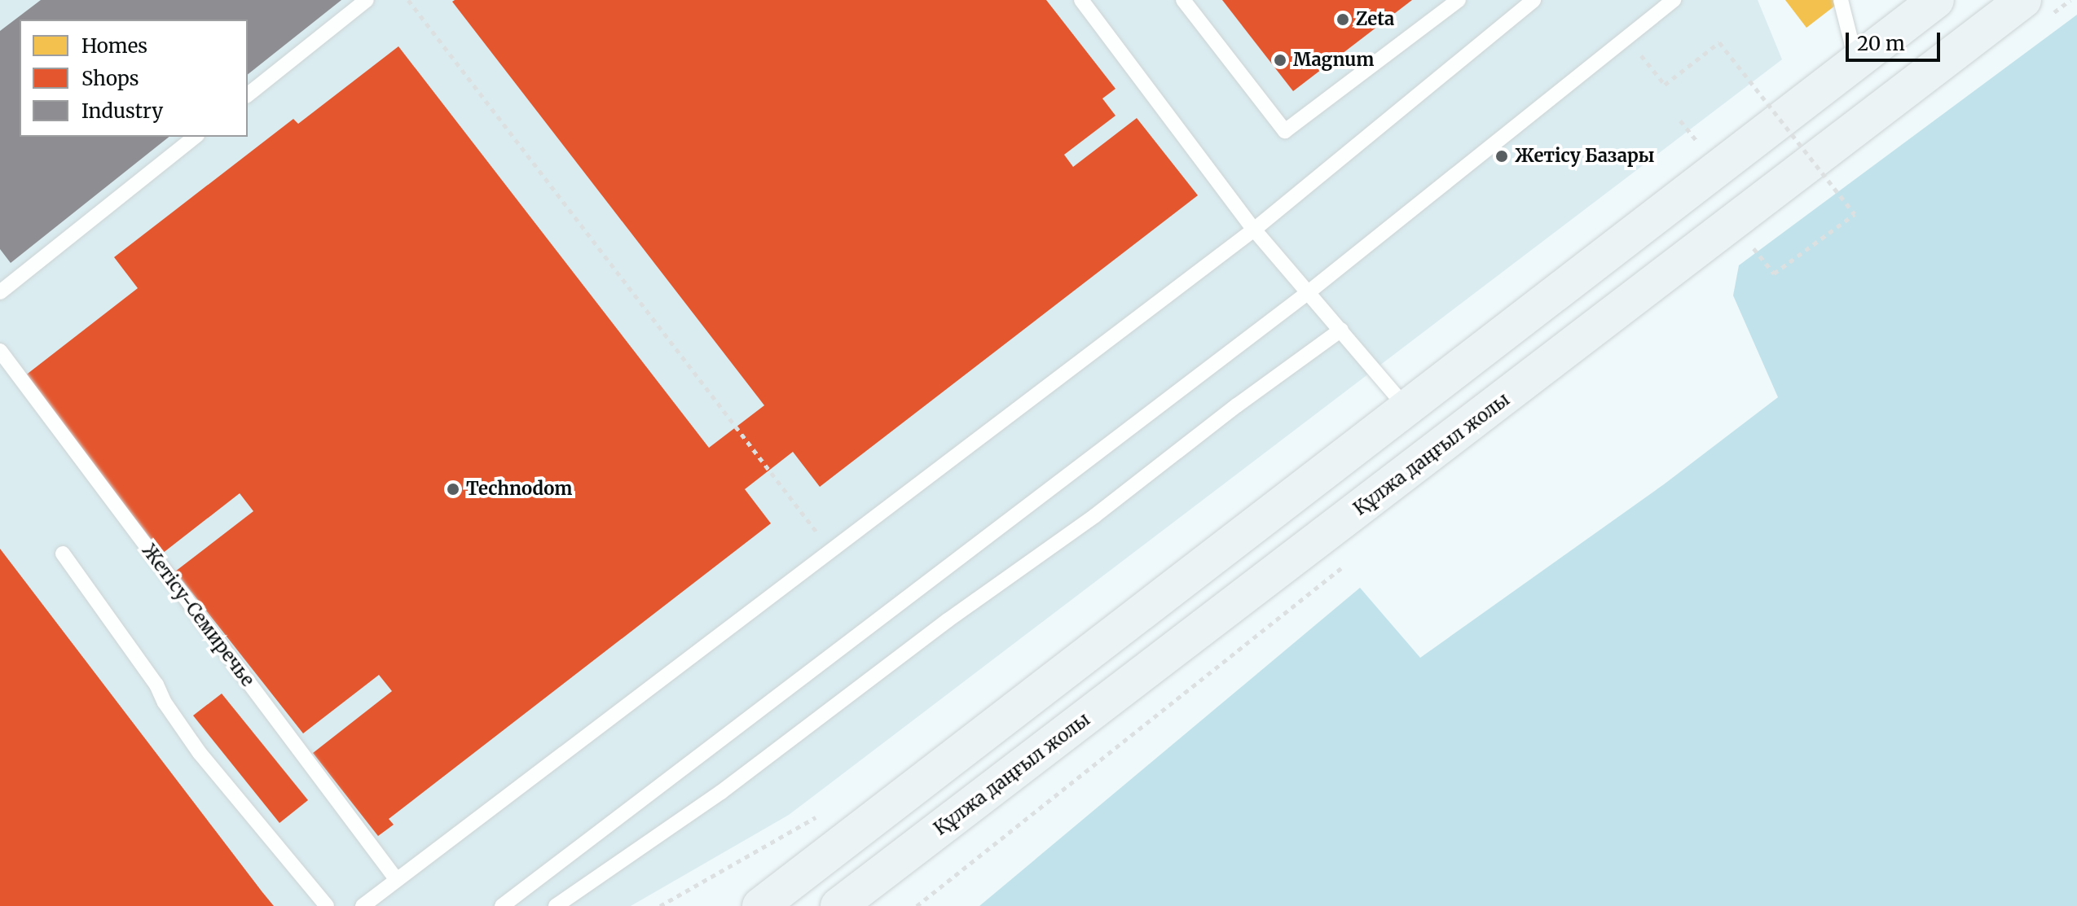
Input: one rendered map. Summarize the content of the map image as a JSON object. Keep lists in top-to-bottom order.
{
  "streets": {
    "main road": ["Құлжа даңғыл жолы"],
    "lane": ["Жетісу-Семиречье"]
  },
  "places": [
    "Zeta",
    "Magnum",
    "Жетісу Базары",
    "Technodom"
  ],
  "legend": ["Homes", "Shops", "Industry"],
  "scale_bar": "20 m"
}
